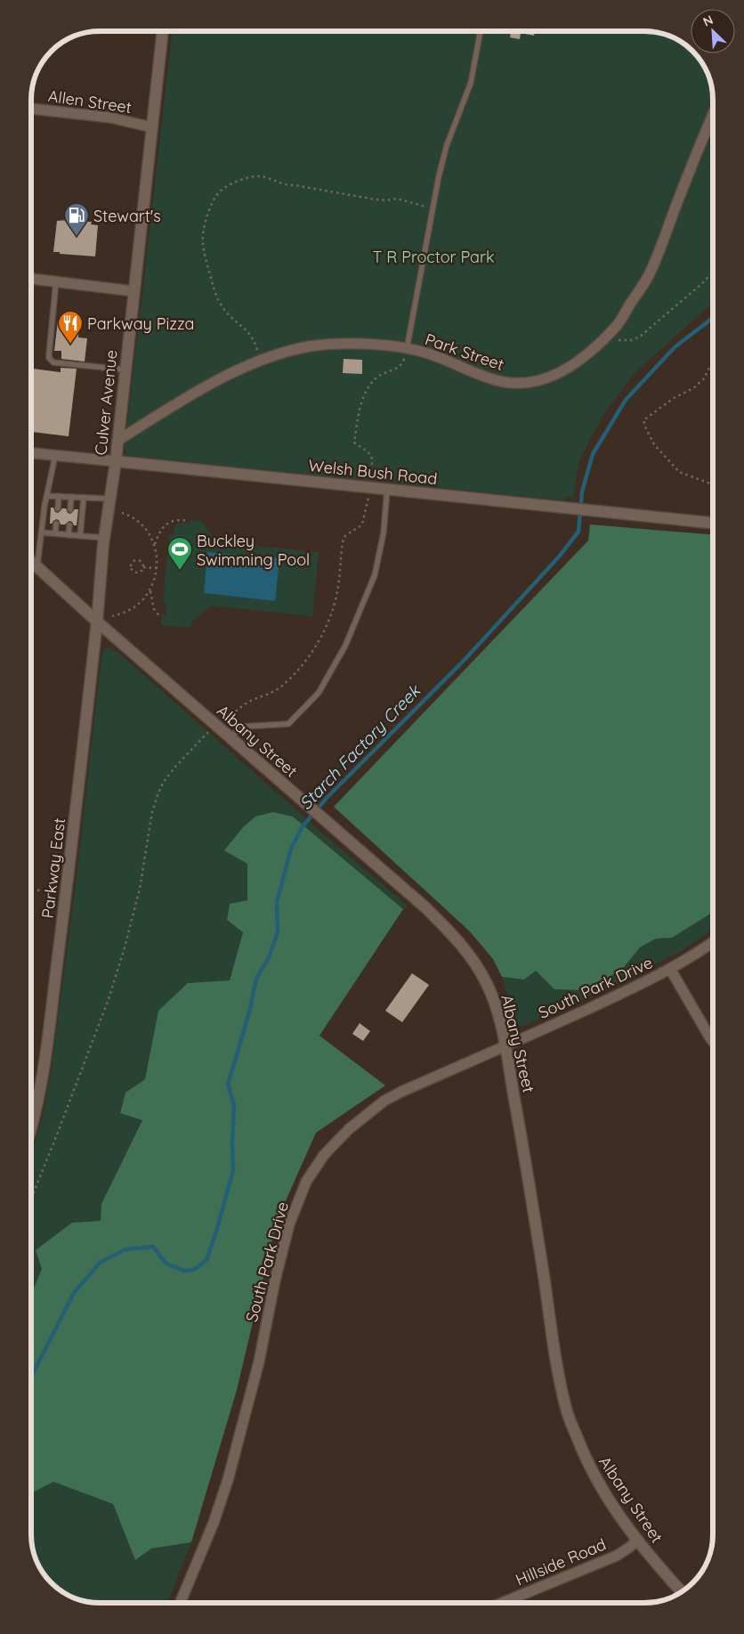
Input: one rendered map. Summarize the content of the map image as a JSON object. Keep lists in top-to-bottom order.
{
  "streets": {
    "street": [
      "Allen Street",
      "Park Street",
      "Culver Avenue",
      "Welsh Bush Road",
      "Albany Street",
      "Parkway East",
      "South Park Drive",
      "Hillside Road"
    ]
  },
  "crossings": [
    ["Allen Street", "Culver Avenue"],
    ["Park Street", "Culver Avenue"],
    ["Culver Avenue", "Welsh Bush Road"],
    ["Culver Avenue", "Albany Street"],
    ["Culver Avenue", "Parkway East"],
    ["Albany Street", "Parkway East"],
    ["Albany Street", "South Park Drive"],
    ["Albany Street", "Hillside Road"]
  ],
  "water": ["Starch Factory Creek"],
  "parks": ["T R Proctor Park"],
  "places": {
    "fuel station": ["Stewart's"],
    "restaurant": ["Parkway Pizza"],
    "sports": ["Buckley Swimming Pool"]
  },
  "north": "top left"
}
